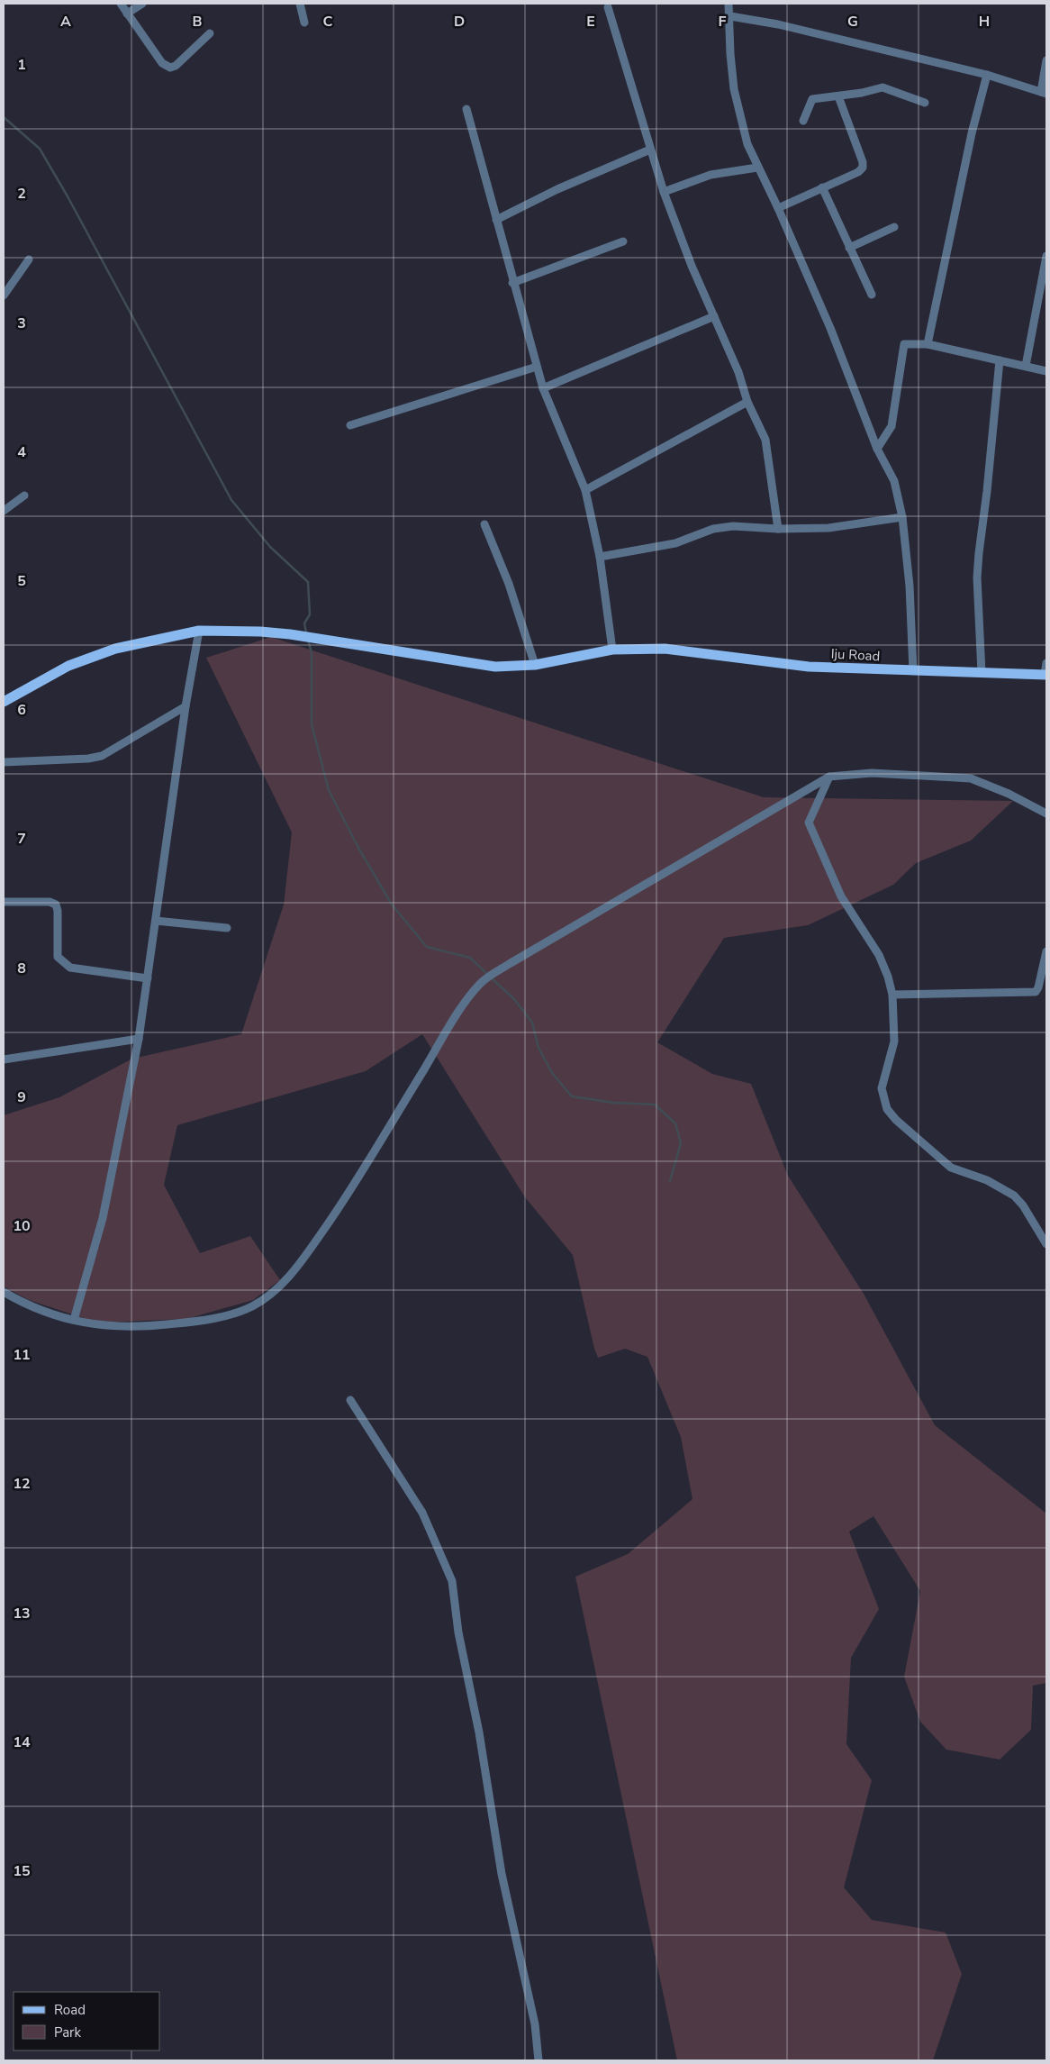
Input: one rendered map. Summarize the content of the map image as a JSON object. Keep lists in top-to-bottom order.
{
  "streets": {
    "main road": ["Iju Road"]
  },
  "legend": ["Road", "Park"],
  "grid": {
    "columns": [
      "A",
      "B",
      "C",
      "D",
      "E",
      "F",
      "G",
      "H"
    ],
    "rows": [
      "1",
      "2",
      "3",
      "4",
      "5",
      "6",
      "7",
      "8",
      "9",
      "10",
      "11",
      "12",
      "13",
      "14",
      "15"
    ]
  }
}
